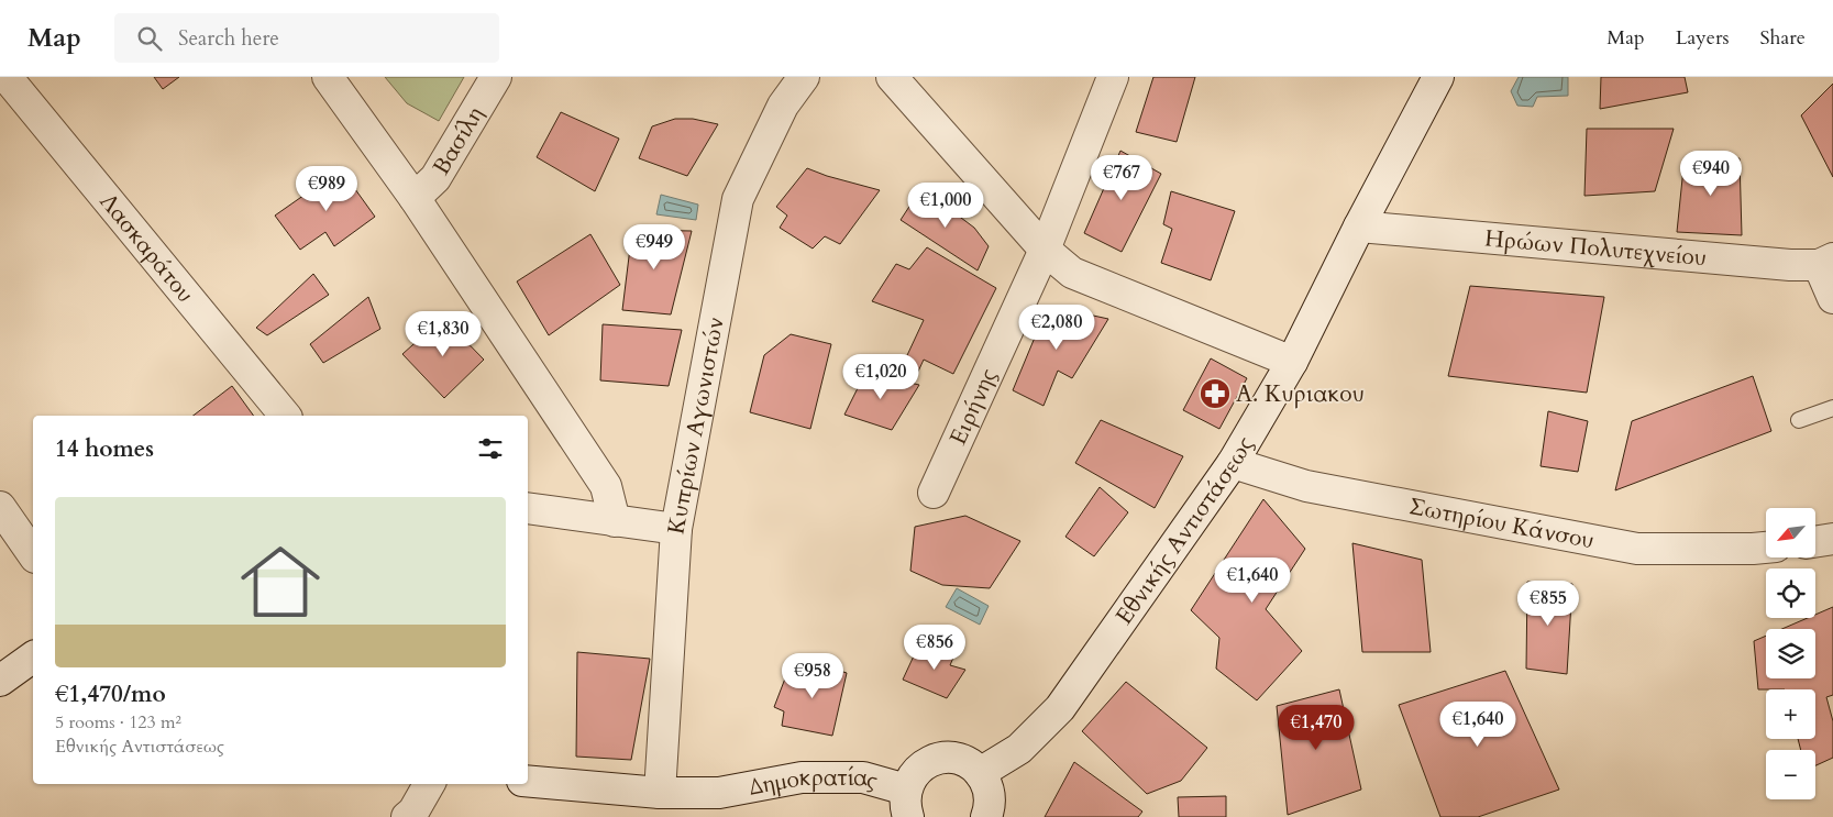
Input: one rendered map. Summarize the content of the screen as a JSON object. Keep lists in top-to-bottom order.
{
  "streets": {
    "street": [
      "Βασίλη",
      "Λασκαράτου",
      "Ηρώων Πολυτεχνείου",
      "Ειρήνης",
      "Κυπρίων Αγωνιστών",
      "Σωτηρίου Κάνσου",
      "Εθνικής Αντιστάσεως",
      "Δημοκρατίας"
    ]
  },
  "crossings": [
    ["Ηρώων Πολυτεχνείου", "Εθνικής Αντιστάσεως"],
    ["Κυπρίων Αγωνιστών", "Δημοκρατίας"],
    ["Σωτηρίου Κάνσου", "Εθνικής Αντιστάσεως"]
  ],
  "places": {
    "pharmacy": ["Α. Κυριακου"]
  },
  "north": "bottom left",
  "page": {
    "header": "Map",
    "search": "Search here",
    "nav": ["Map", "Layers", "Share"],
    "price": [
      "€940",
      "€767",
      "€989",
      "€1,000",
      "€949",
      "€2,080",
      "€1,830",
      "€1,020",
      "€1,640",
      "€855",
      "€856",
      "€958",
      "€1,640",
      "€1,470"
    ],
    "heading": "14 homes",
    "list": [
      {
        "name": "€1,470/mo",
        "note": "5 rooms · 123 m² · Εθνικής Αντιστάσεως"
      }
    ],
    "map_buttons": ["+", "−"]
  }
}
